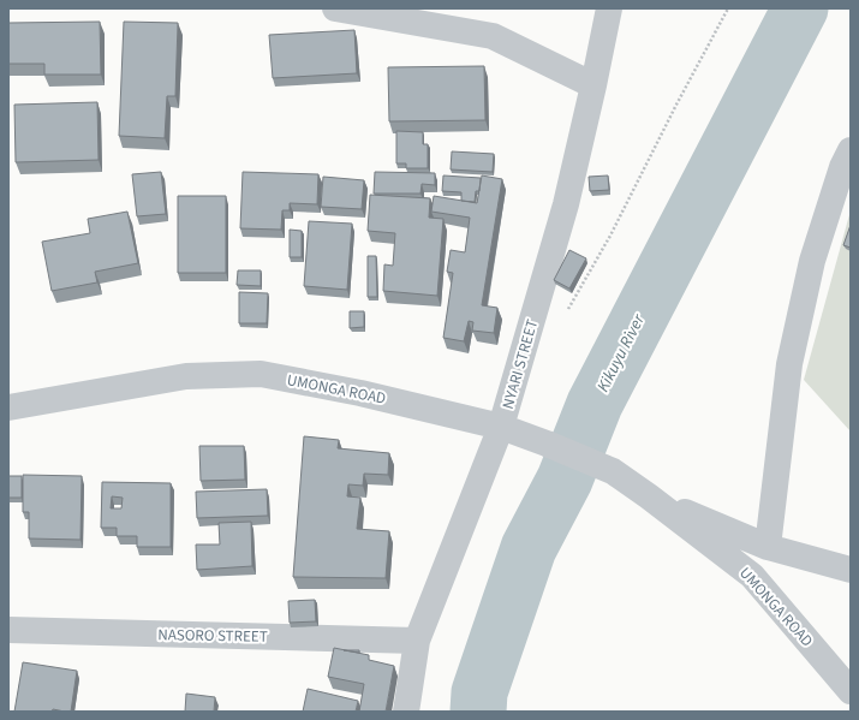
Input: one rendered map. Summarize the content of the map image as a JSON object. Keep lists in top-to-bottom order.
{
  "streets": {
    "street": ["NYARI STREET", "UMONGA ROAD", "NASORO STREET"]
  },
  "crossings": [
    ["NYARI STREET", "UMONGA ROAD"],
    ["NYARI STREET", "NASORO STREET"]
  ],
  "water": ["Kikuyu River"]
}
